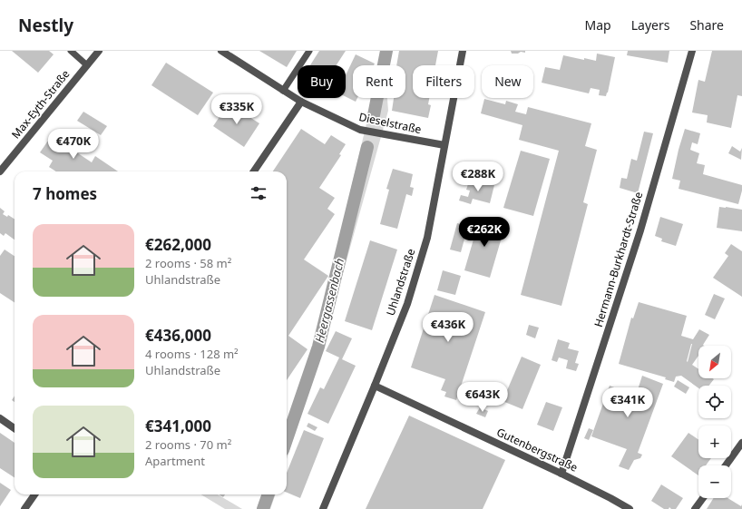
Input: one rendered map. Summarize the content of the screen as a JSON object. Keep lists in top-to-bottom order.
{
  "streets": {
    "street": [
      "Max-Eyth-Straße",
      "Dieselstraße",
      "Hermann-Burkhardt-Straße",
      "Uhlandstraße",
      "Gutenbergstraße"
    ]
  },
  "crossings": [
    ["Dieselstraße", "Uhlandstraße"],
    ["Hermann-Burkhardt-Straße", "Gutenbergstraße"],
    ["Uhlandstraße", "Gutenbergstraße"]
  ],
  "water": ["Heergassenbach"],
  "north": "bottom left",
  "page": {
    "header": "Nestly",
    "nav": ["Map", "Layers", "Share"],
    "chip": [
      "Buy",
      "Rent",
      "Filters",
      "New"
    ],
    "price": [
      "€335K",
      "€470K",
      "€288K",
      "€262K",
      "€436K",
      "€643K",
      "€341K"
    ],
    "heading": "7 homes",
    "list": [
      {
        "name": "€262,000",
        "note": "2 rooms · 58 m² · Uhlandstraße"
      },
      {
        "name": "€436,000",
        "note": "4 rooms · 128 m² · Uhlandstraße"
      },
      {
        "name": "€341,000",
        "note": "2 rooms · 70 m² · Apartment"
      }
    ],
    "map_buttons": ["+", "−"]
  }
}
